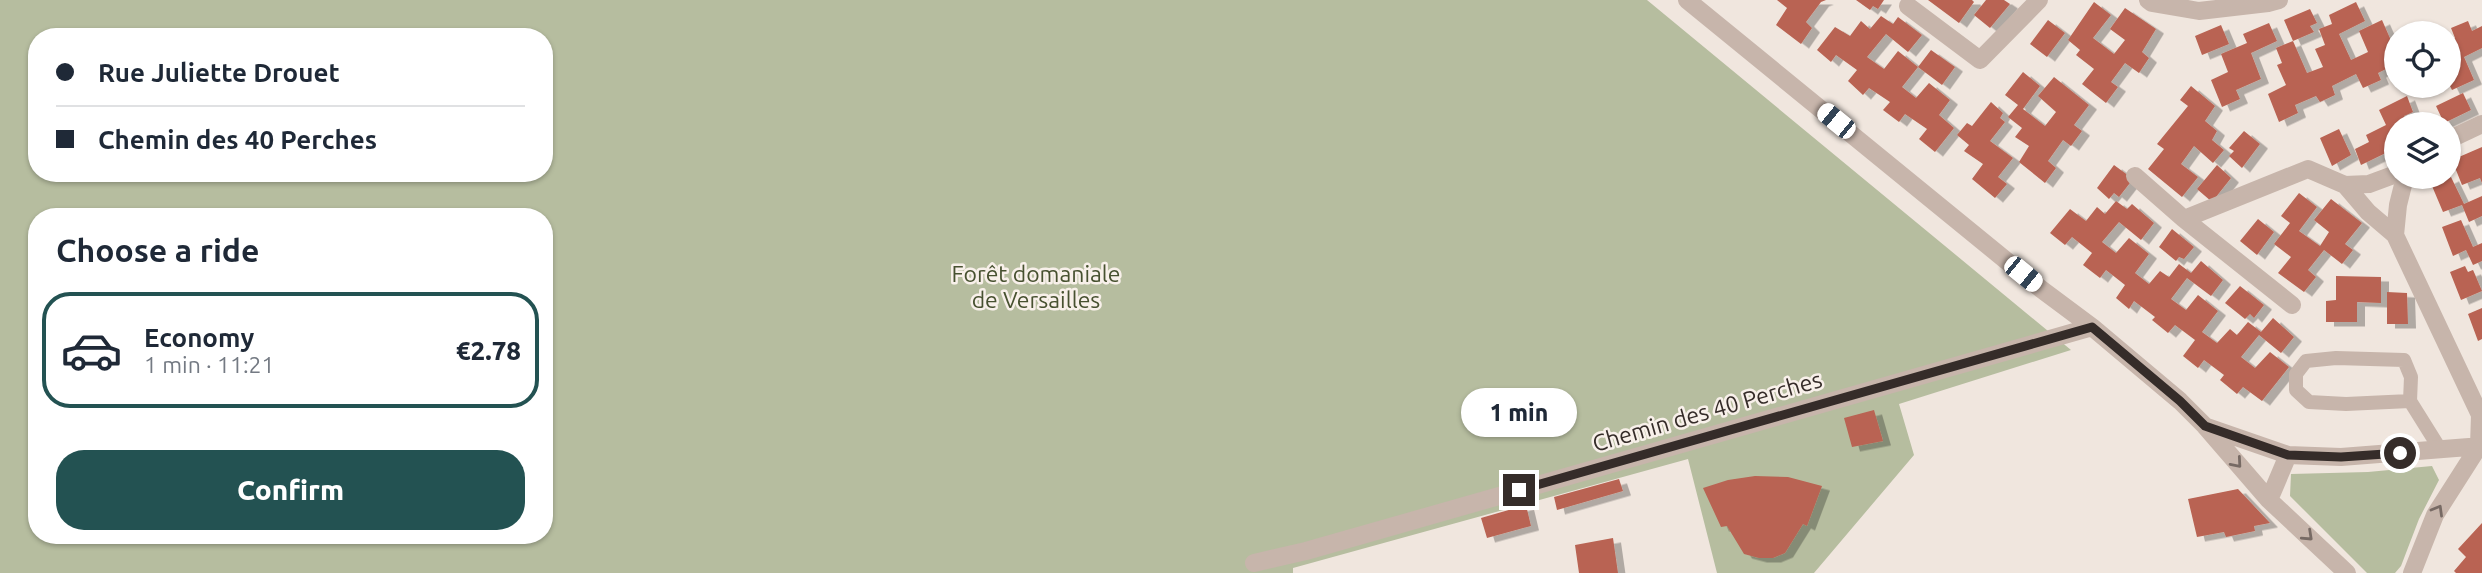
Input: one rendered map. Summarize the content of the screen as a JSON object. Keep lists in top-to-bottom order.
{
  "streets": {
    "street": ["Chemin des 40 Perches"]
  },
  "parks": ["Forêt domaniale de Versailles"],
  "page": {
    "banner": ["Rue Juliette Drouet", "Chemin des 40 Perches"],
    "heading": "Choose a ride",
    "list": [
      {
        "name": "Economy",
        "note": "1 min · 11:21",
        "value": "€2.78"
      }
    ],
    "bubble": "1 min",
    "buttons": "Confirm"
  }
}
